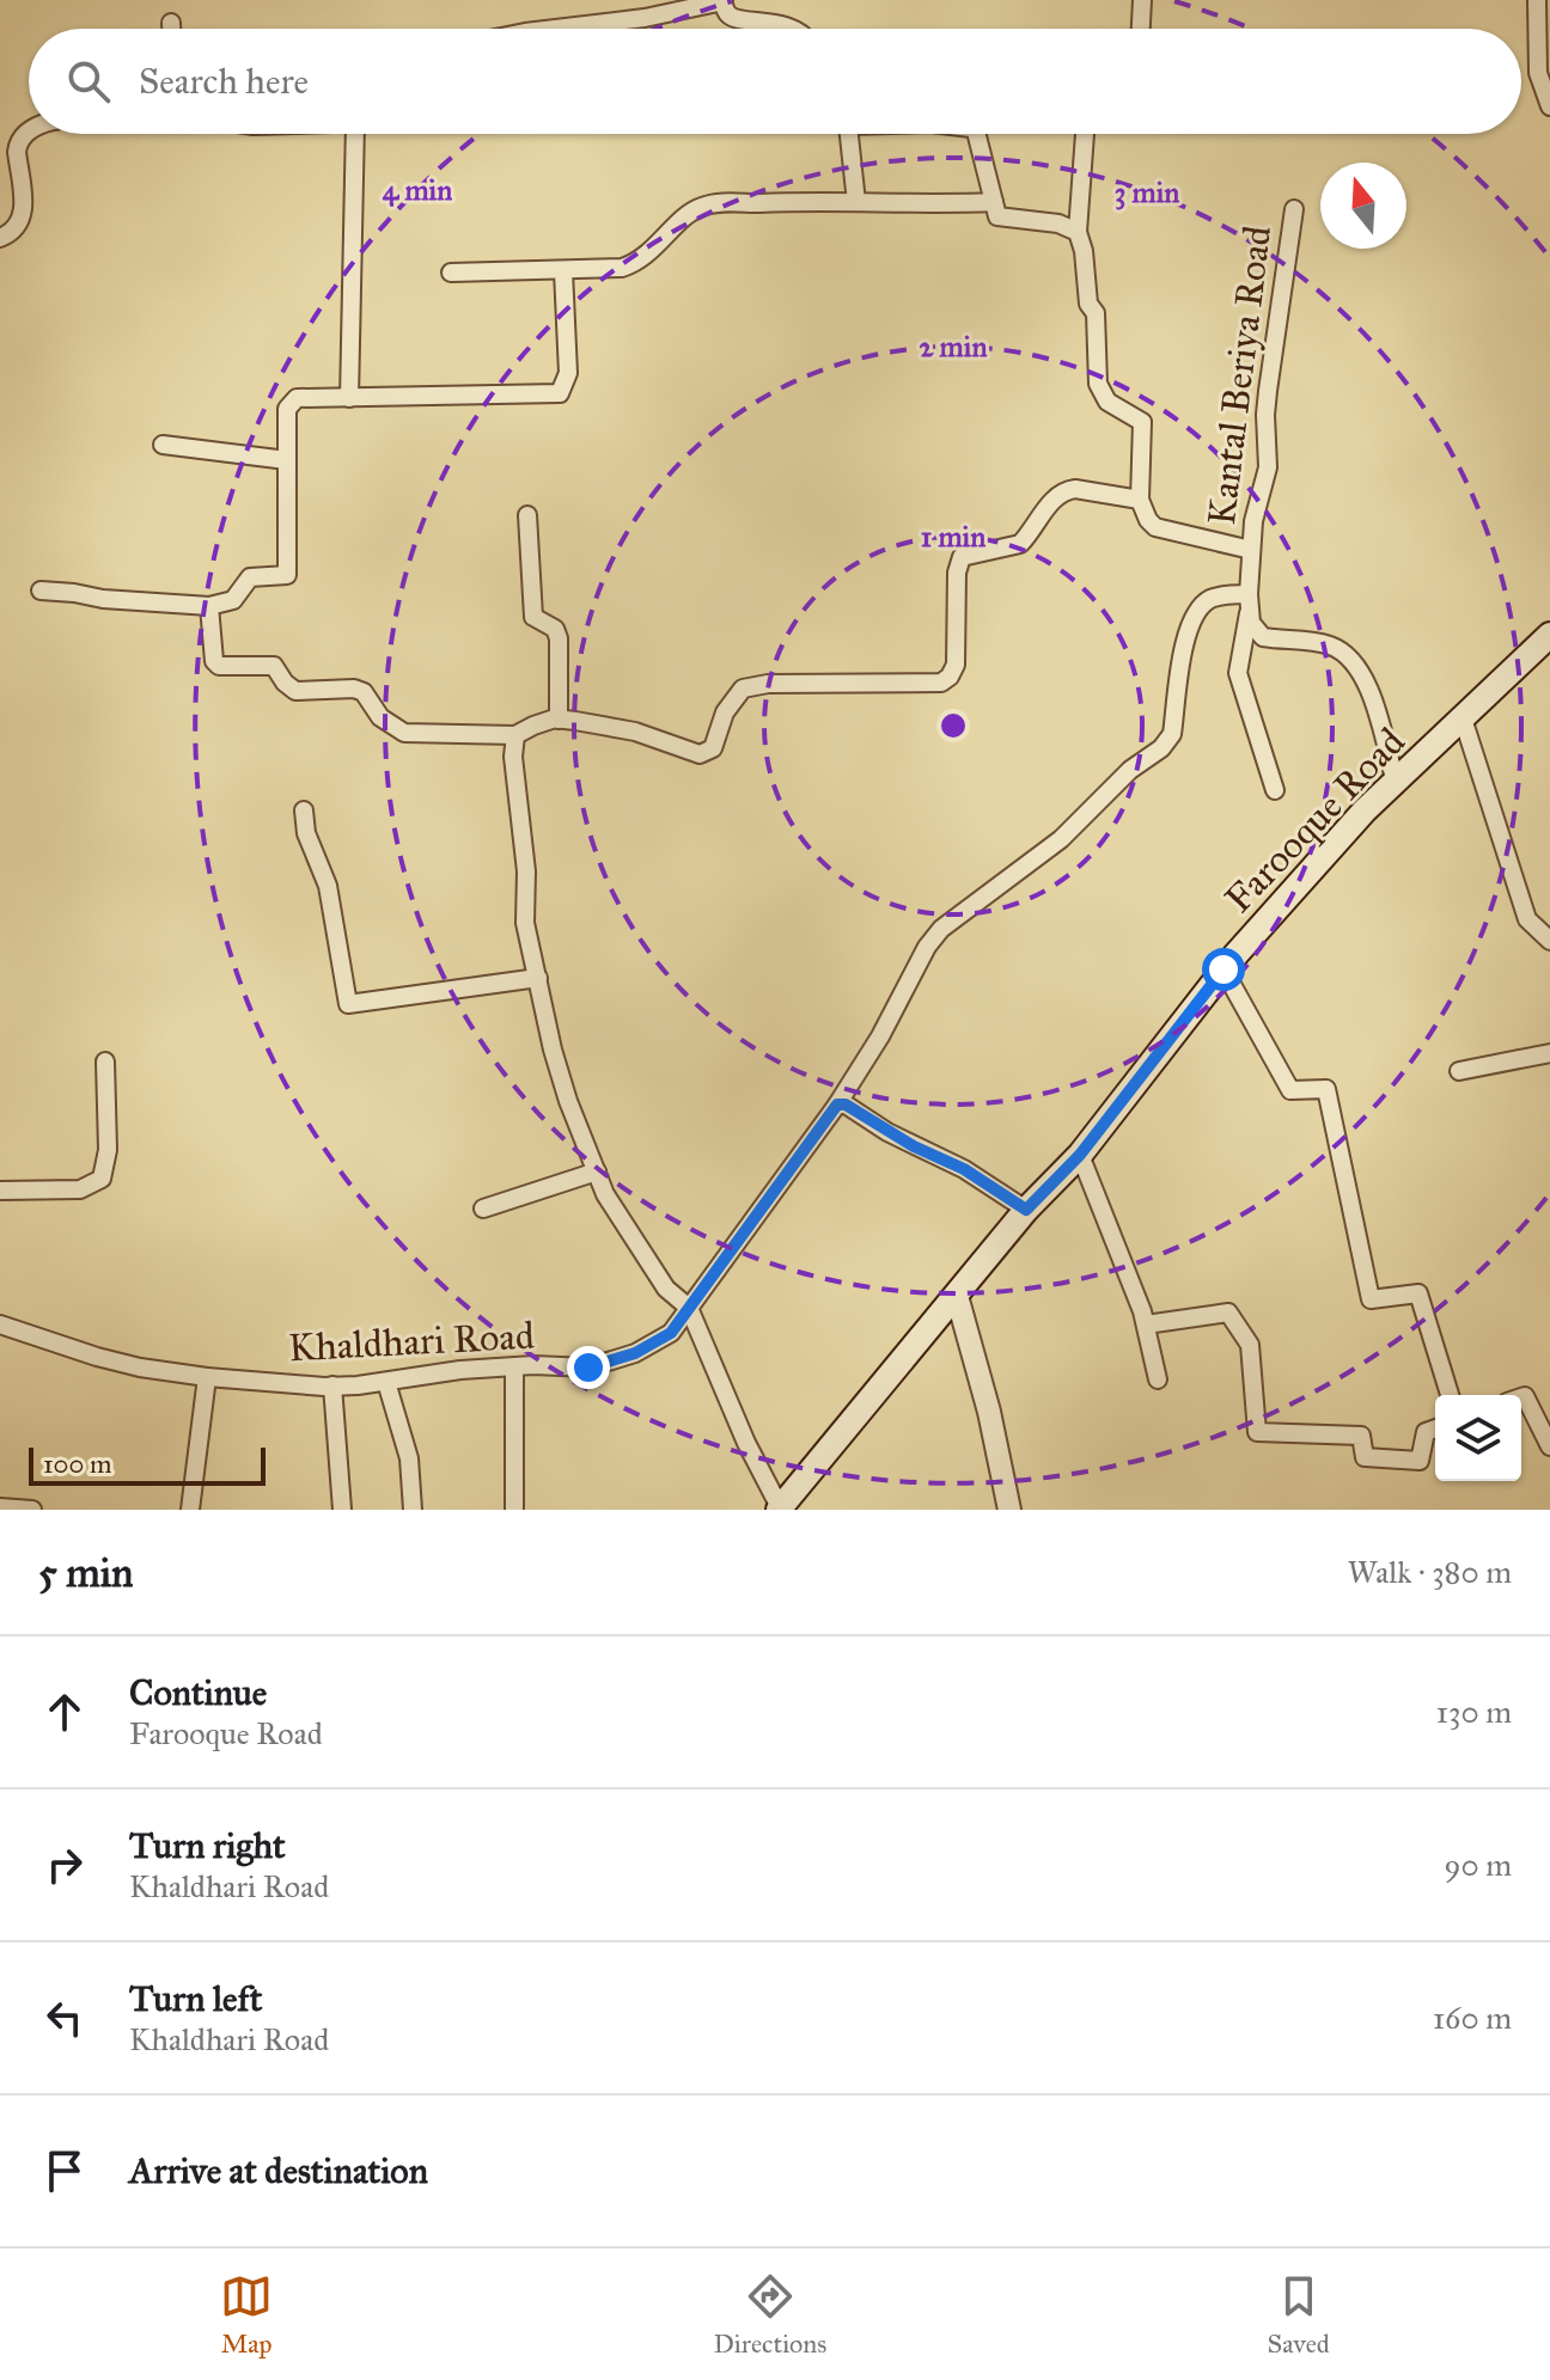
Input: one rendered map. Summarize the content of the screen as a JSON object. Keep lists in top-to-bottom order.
{
  "streets": {
    "main road": ["Farooque Road"],
    "street": ["Kantal Beriya Road", "Khaldhari Road"]
  },
  "crossings": [
    ["Kantal Beriya Road", "Khaldhari Road"]
  ],
  "scale_bar": "100 m",
  "north": "top",
  "page": {
    "search": "Search here",
    "scale": "100 m",
    "heading": ["5 min", "Walk · 380 m"],
    "list": [
      ["Continue", "Farooque Road", "130 m"],
      ["Turn right", "Khaldhari Road", "90 m"],
      ["Turn left", "Khaldhari Road", "160 m"],
      "Arrive at destination"
    ],
    "nav": ["Map", "Directions", "Saved"]
  },
  "rings": [
    "4 min",
    "3 min",
    "2 min",
    "1 min"
  ]
}
